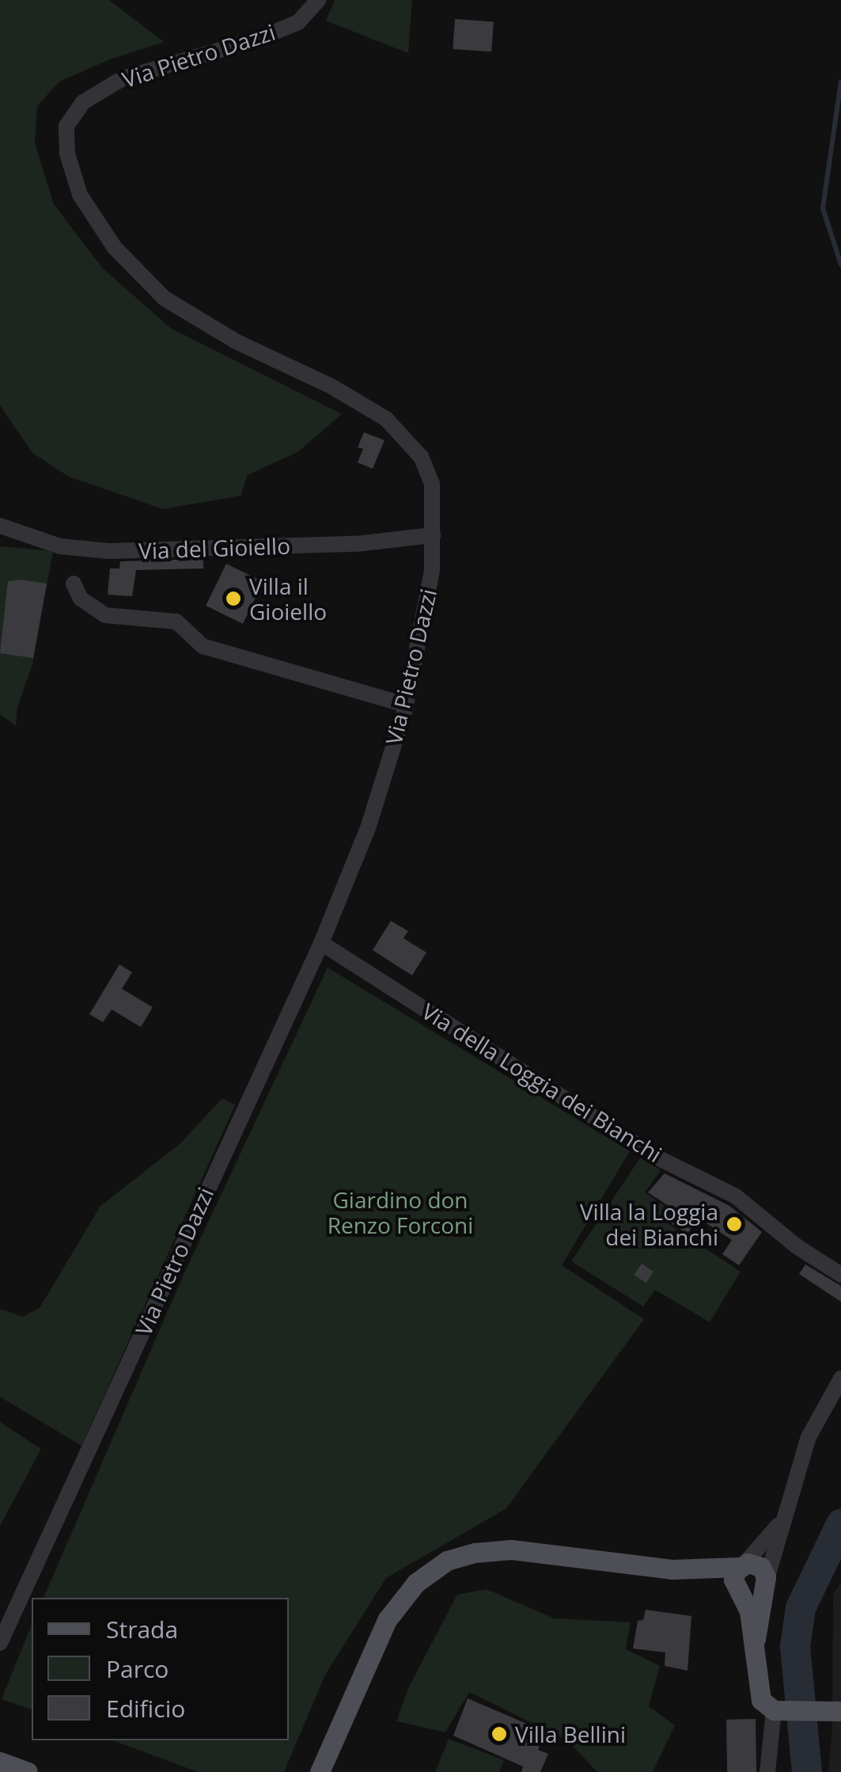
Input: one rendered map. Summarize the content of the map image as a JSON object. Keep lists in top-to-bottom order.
{
  "streets": {
    "street": ["Via Pietro Dazzi", "Via del Gioiello", "Via della Loggia dei Bianchi"]
  },
  "crossings": [
    ["Via Pietro Dazzi", "Via del Gioiello"],
    ["Via Pietro Dazzi", "Via della Loggia dei Bianchi"]
  ],
  "parks": ["Giardino don Renzo Forconi"],
  "places": ["Villa il Gioiello", "Villa la Loggia dei Bianchi", "Villa Bellini"],
  "legend": ["Strada", "Parco", "Edificio"]
}
